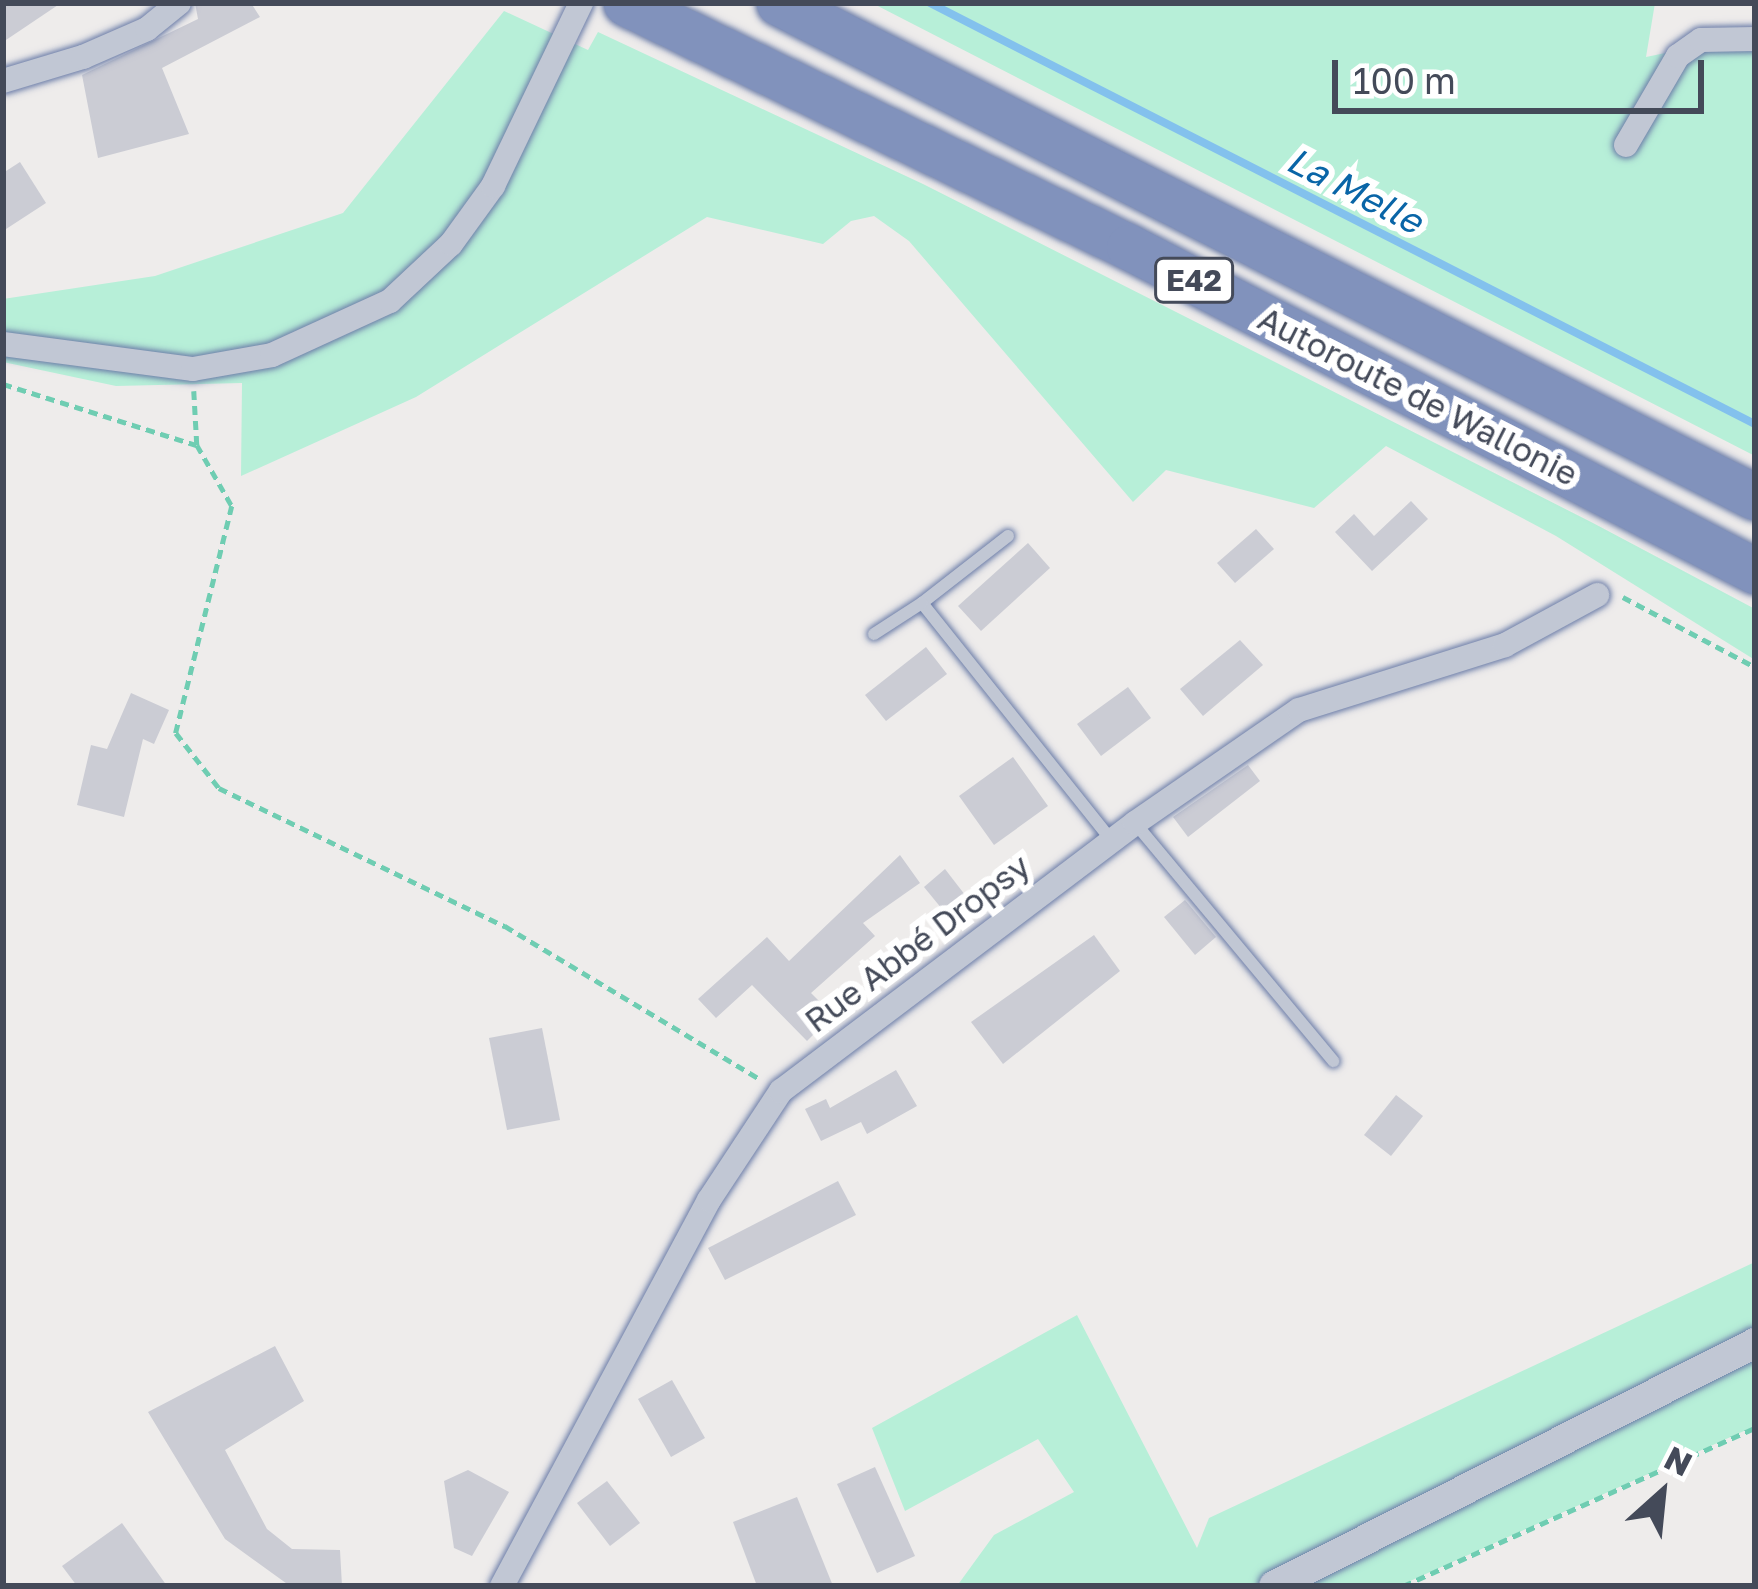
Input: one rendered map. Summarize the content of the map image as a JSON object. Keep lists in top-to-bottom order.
{
  "streets": {
    "highway": ["E42", "Autoroute de Wallonie"],
    "street": ["Rue Abbé Dropsy"]
  },
  "water": ["La Melle"],
  "scale_bar": "100 m",
  "north": "top right"
}
